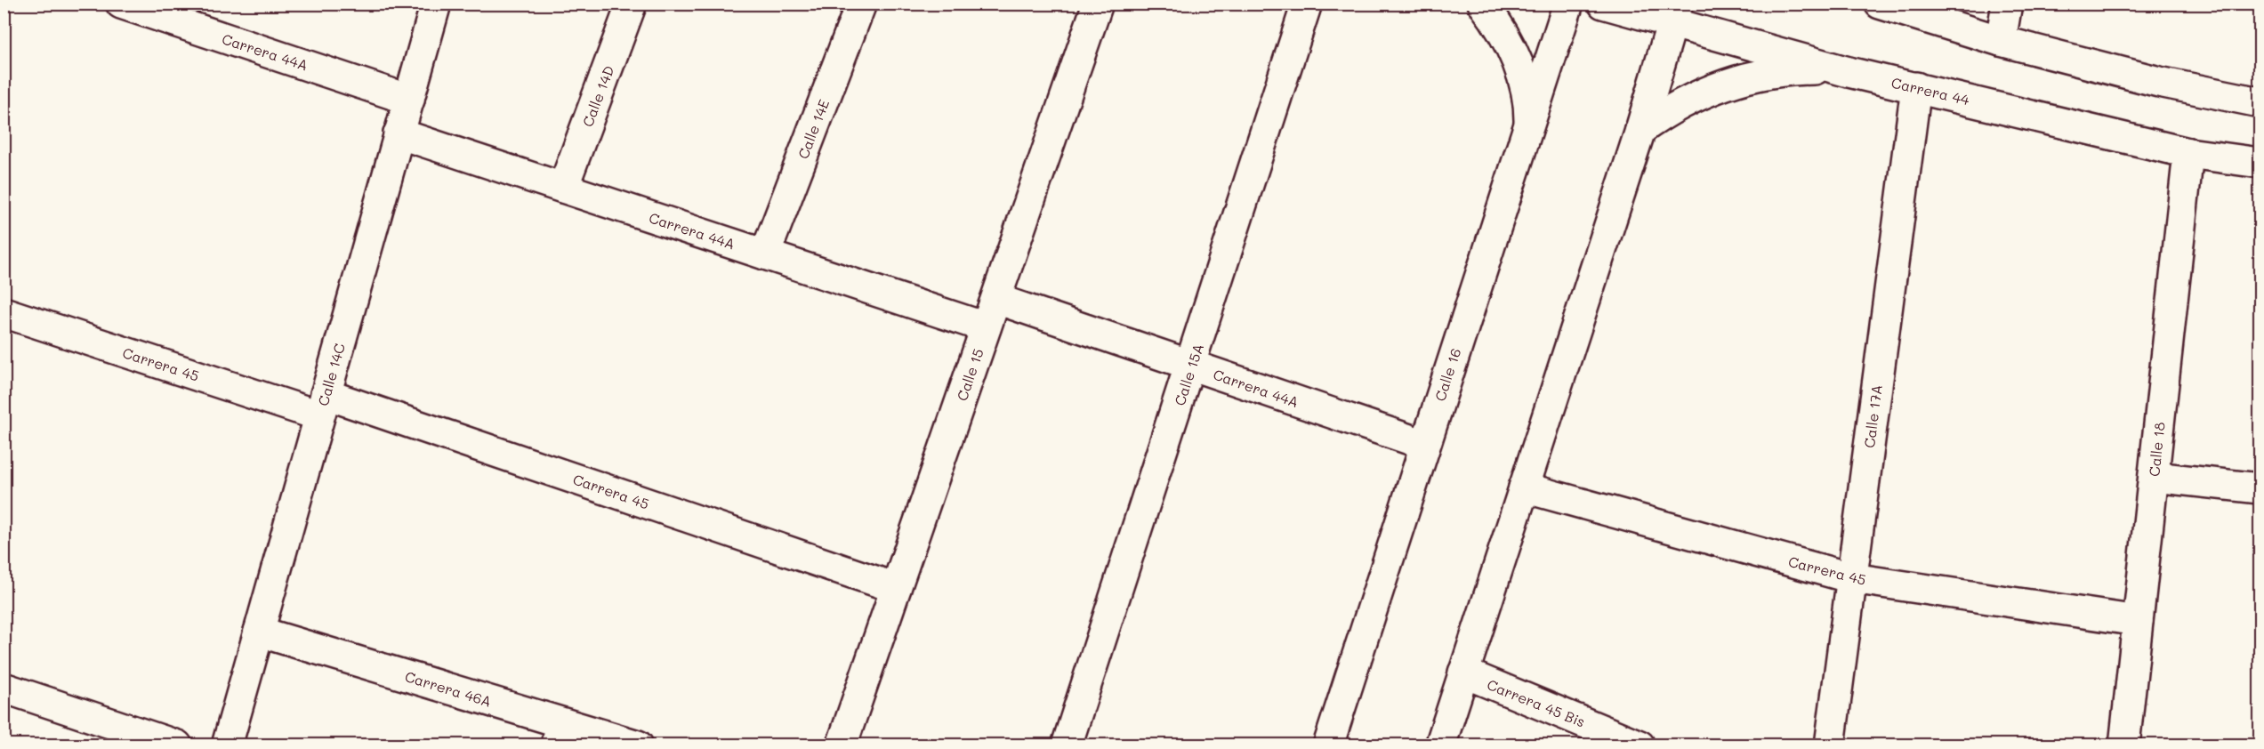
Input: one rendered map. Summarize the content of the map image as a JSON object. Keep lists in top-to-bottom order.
{
  "streets": {
    "street": [
      "Carrera 44A",
      "Carrera 44",
      "Calle 14D",
      "Calle 14E",
      "Carrera 45",
      "Calle 14C",
      "Calle 15",
      "Calle 15A",
      "Calle 16",
      "Calle 17A",
      "Calle 18",
      "Carrera 46A",
      "Carrera 45 Bis"
    ]
  },
  "crossings": [
    ["Carrera 44A", "Calle 14D"],
    ["Carrera 44A", "Calle 14E"],
    ["Carrera 44A", "Calle 14C"],
    ["Carrera 44A", "Calle 15"],
    ["Carrera 44A", "Calle 15A"],
    ["Carrera 44A", "Calle 16"],
    ["Carrera 44", "Calle 17A"],
    ["Carrera 44", "Calle 18"],
    ["Carrera 45", "Calle 14C"],
    ["Carrera 45", "Calle 15"],
    ["Carrera 45", "Calle 17A"],
    ["Carrera 45", "Calle 18"],
    ["Calle 14C", "Carrera 46A"]
  ]
}
